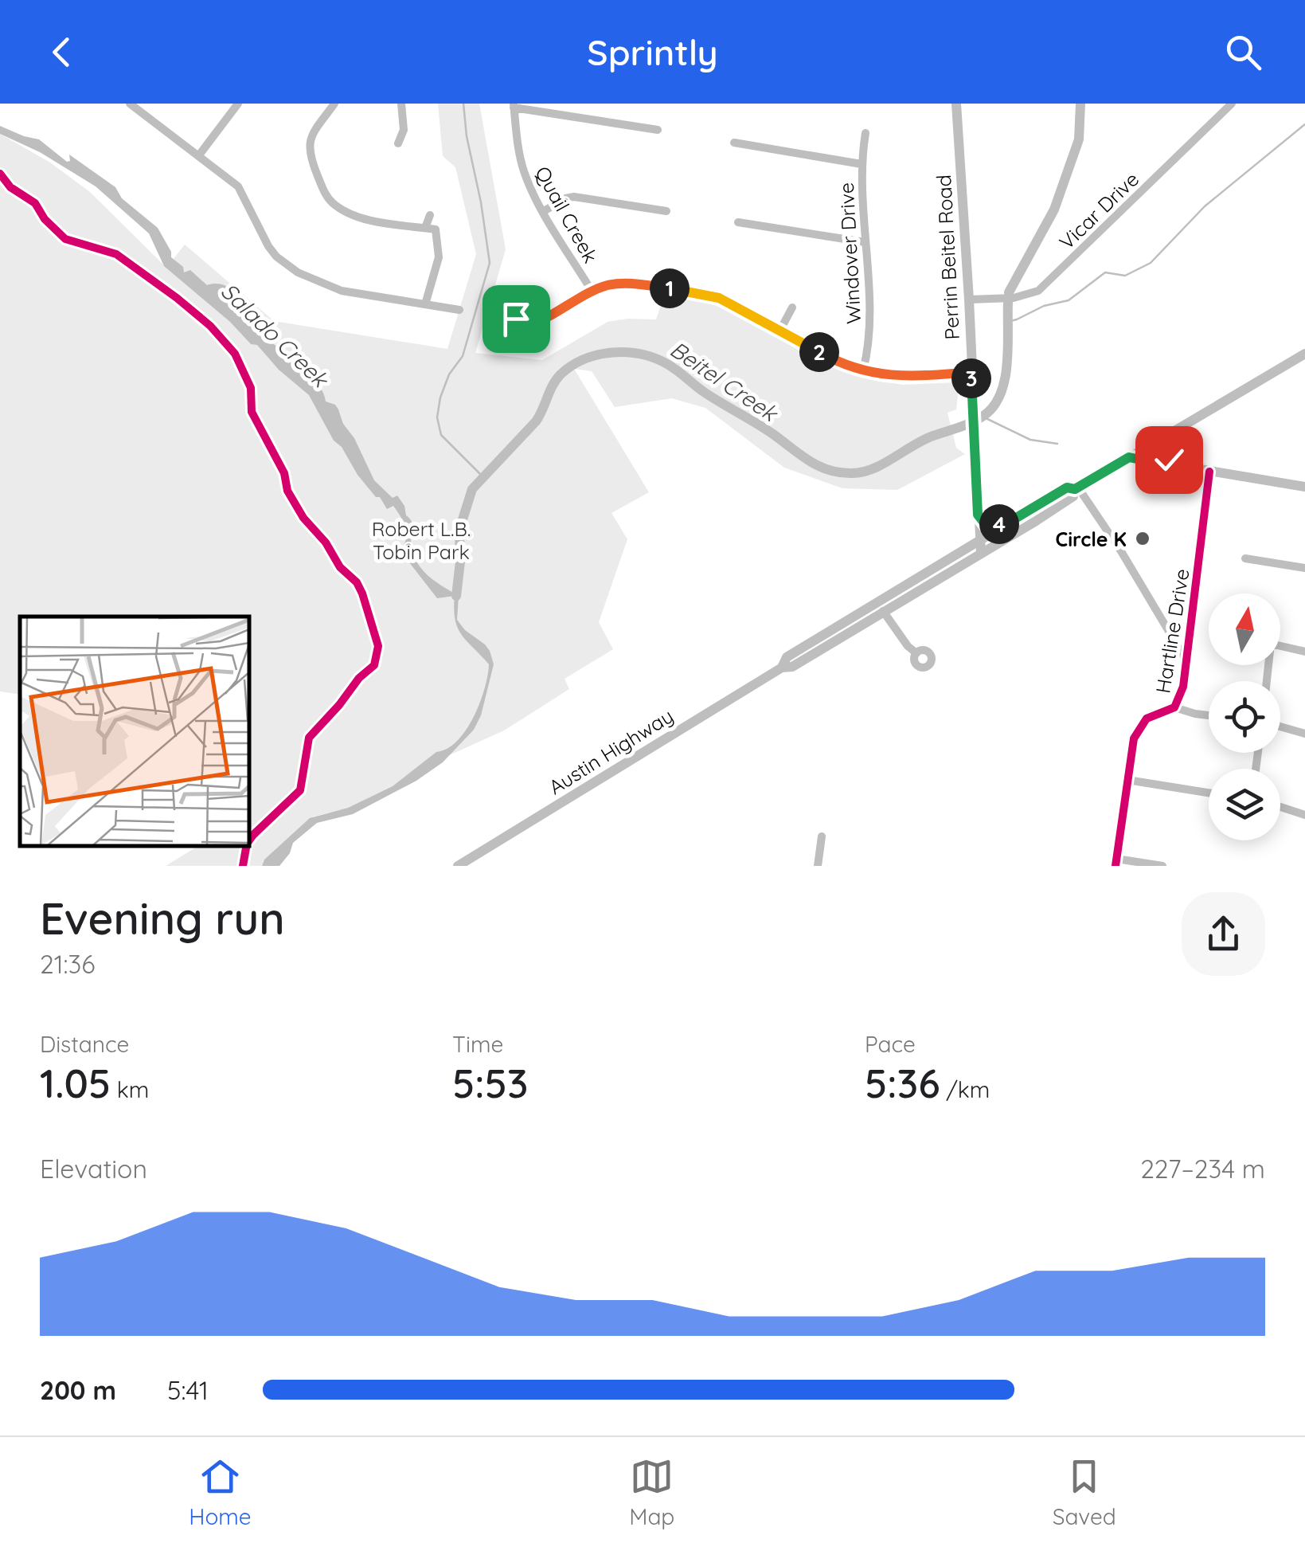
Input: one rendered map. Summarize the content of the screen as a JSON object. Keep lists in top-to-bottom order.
{
  "streets": {
    "main road": ["Perrin Beitel Road", "Austin Highway"],
    "street": [
      "Vicar Drive",
      "Quail Creek",
      "Windover Drive",
      "Hartline Drive"
    ]
  },
  "crossings": [
    ["Vicar Drive", "Perrin Beitel Road"],
    ["Perrin Beitel Road", "Austin Highway"]
  ],
  "water": ["Salado Creek", "Beitel Creek"],
  "parks": ["Robert L.B. Tobin Park"],
  "places": ["Circle K"],
  "north": "top",
  "page": {
    "header": "Sprintly",
    "pins": [
      "1",
      "2",
      "3",
      "4"
    ],
    "heading": ["Evening run", "21:36"],
    "stats": [
      ["Distance", "1.05 km"],
      ["Time", "5:53"],
      ["Pace", "5:36 /km"]
    ],
    "chart": ["Elevation", "227–234 m"],
    "list": [
      {
        "name": "200 m",
        "note": "5:41"
      }
    ],
    "tabs": ["Home", "Map", "Saved"]
  }
}
